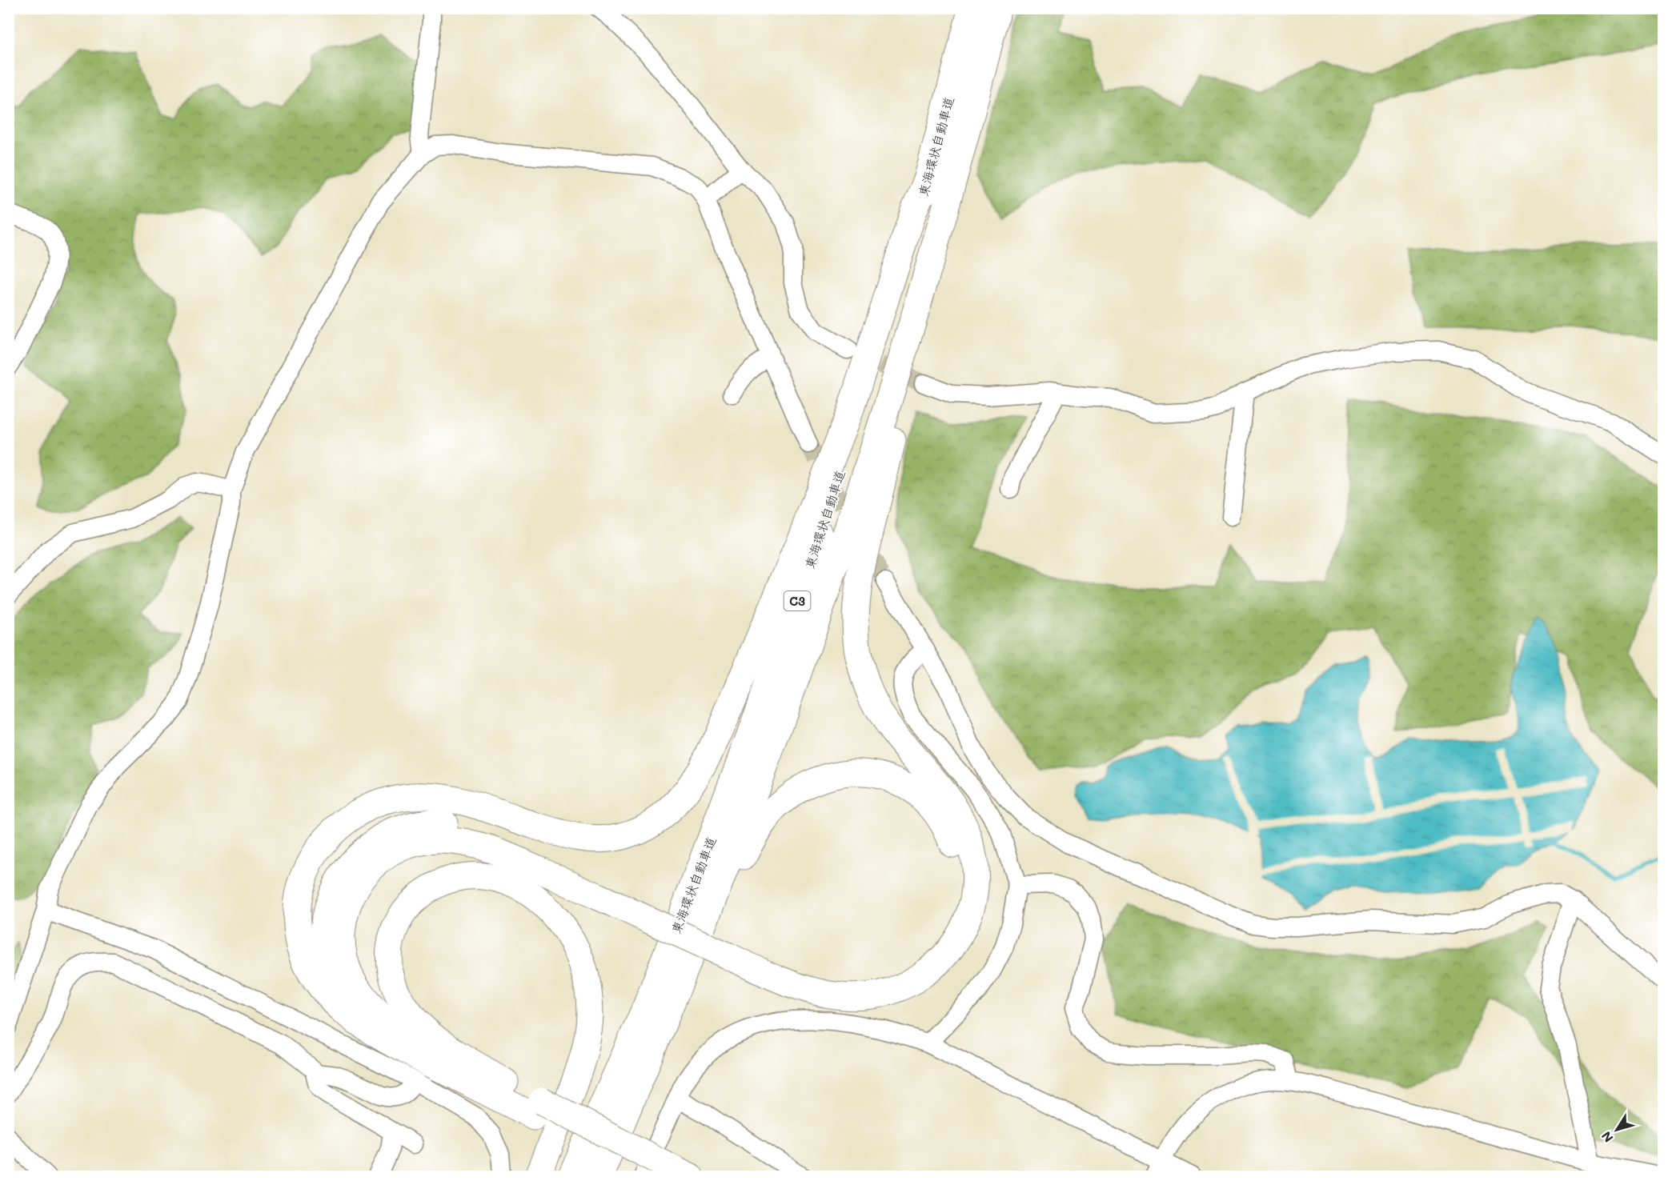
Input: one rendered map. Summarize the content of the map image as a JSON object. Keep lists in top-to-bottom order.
{
  "streets": {
    "highway": ["東海環状自動車道", "C3"]
  },
  "north": "bottom left"
}
